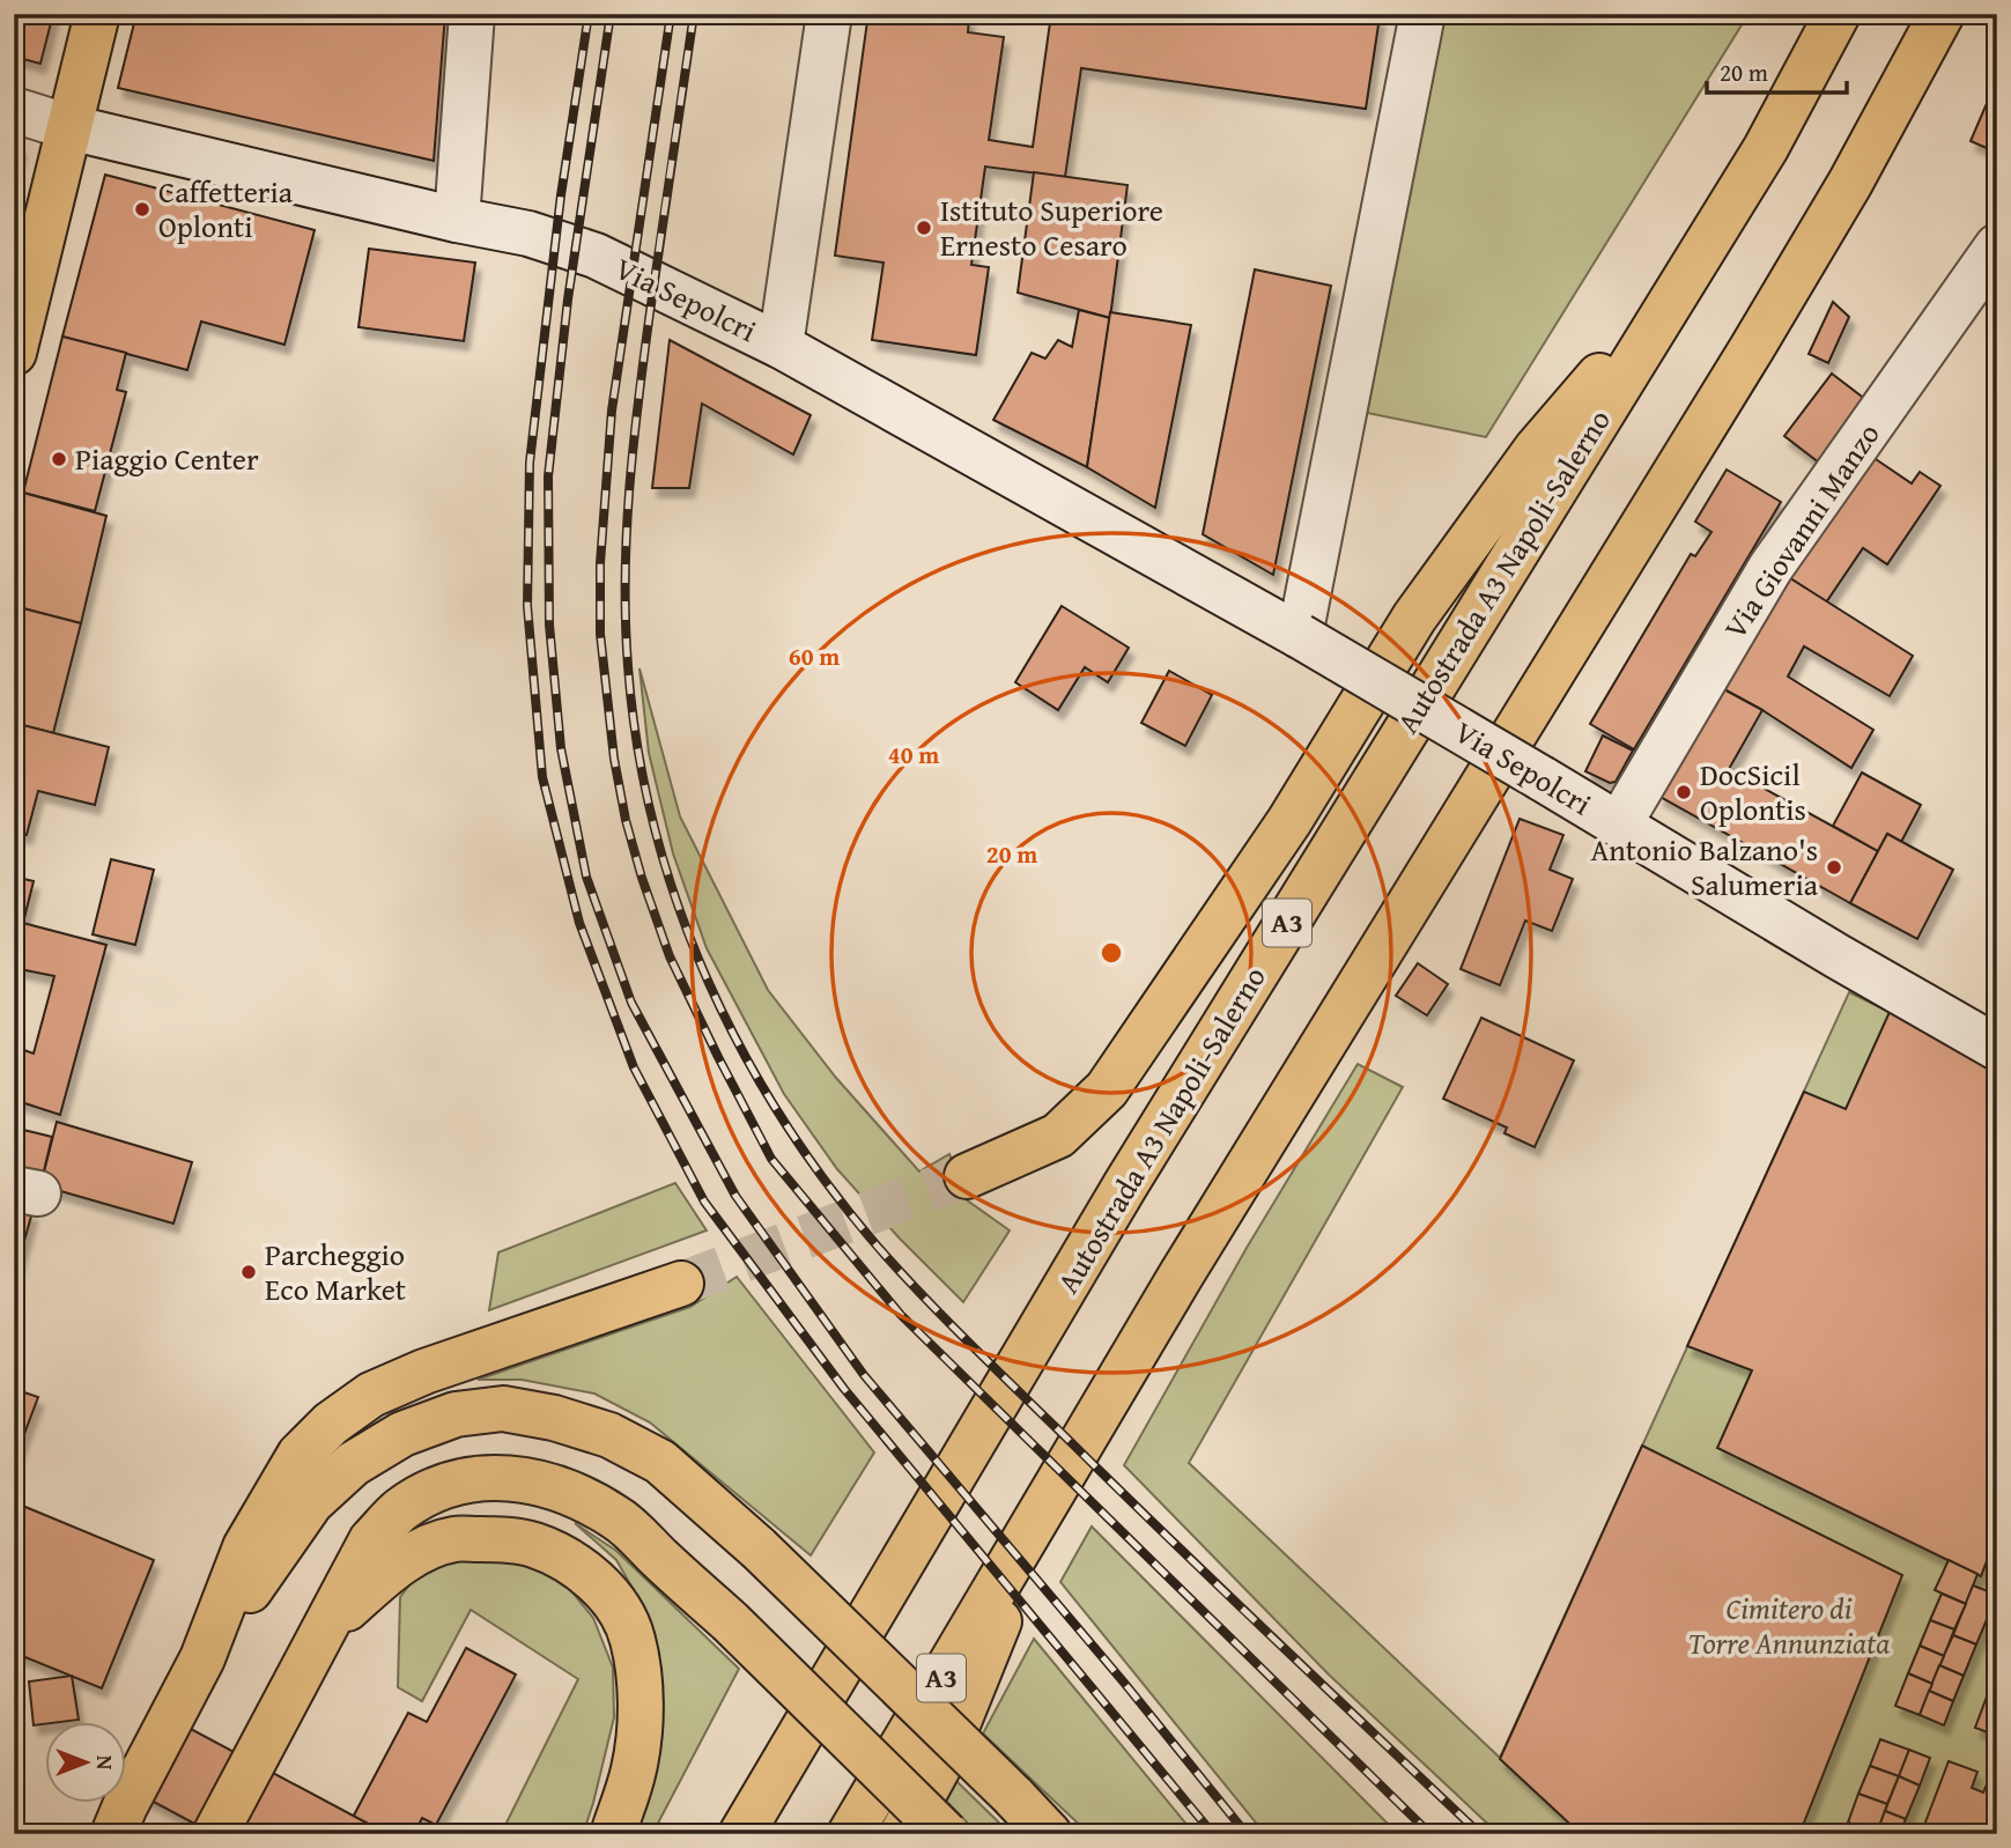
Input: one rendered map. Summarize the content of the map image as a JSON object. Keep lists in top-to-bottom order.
{
  "streets": {
    "main road": ["Autostrada A3 Napoli-Salerno", "A3"],
    "street": ["Via Sepolcri", "Via Giovanni Manzo"]
  },
  "crossings": [
    ["Via Sepolcri", "Via Giovanni Manzo"]
  ],
  "parks": ["Cimitero di Torre Annunziata"],
  "places": [
    "Caffetteria Oplonti",
    "Istituto Superiore Ernesto Cesaro",
    "Piaggio Center",
    "DocSicil Oplontis",
    "Antonio Balzano's Salumeria",
    "Parcheggio Eco Market"
  ],
  "scale_bar": "20 m",
  "north": "right",
  "rings": ["60 m", "40 m", "20 m"]
}
